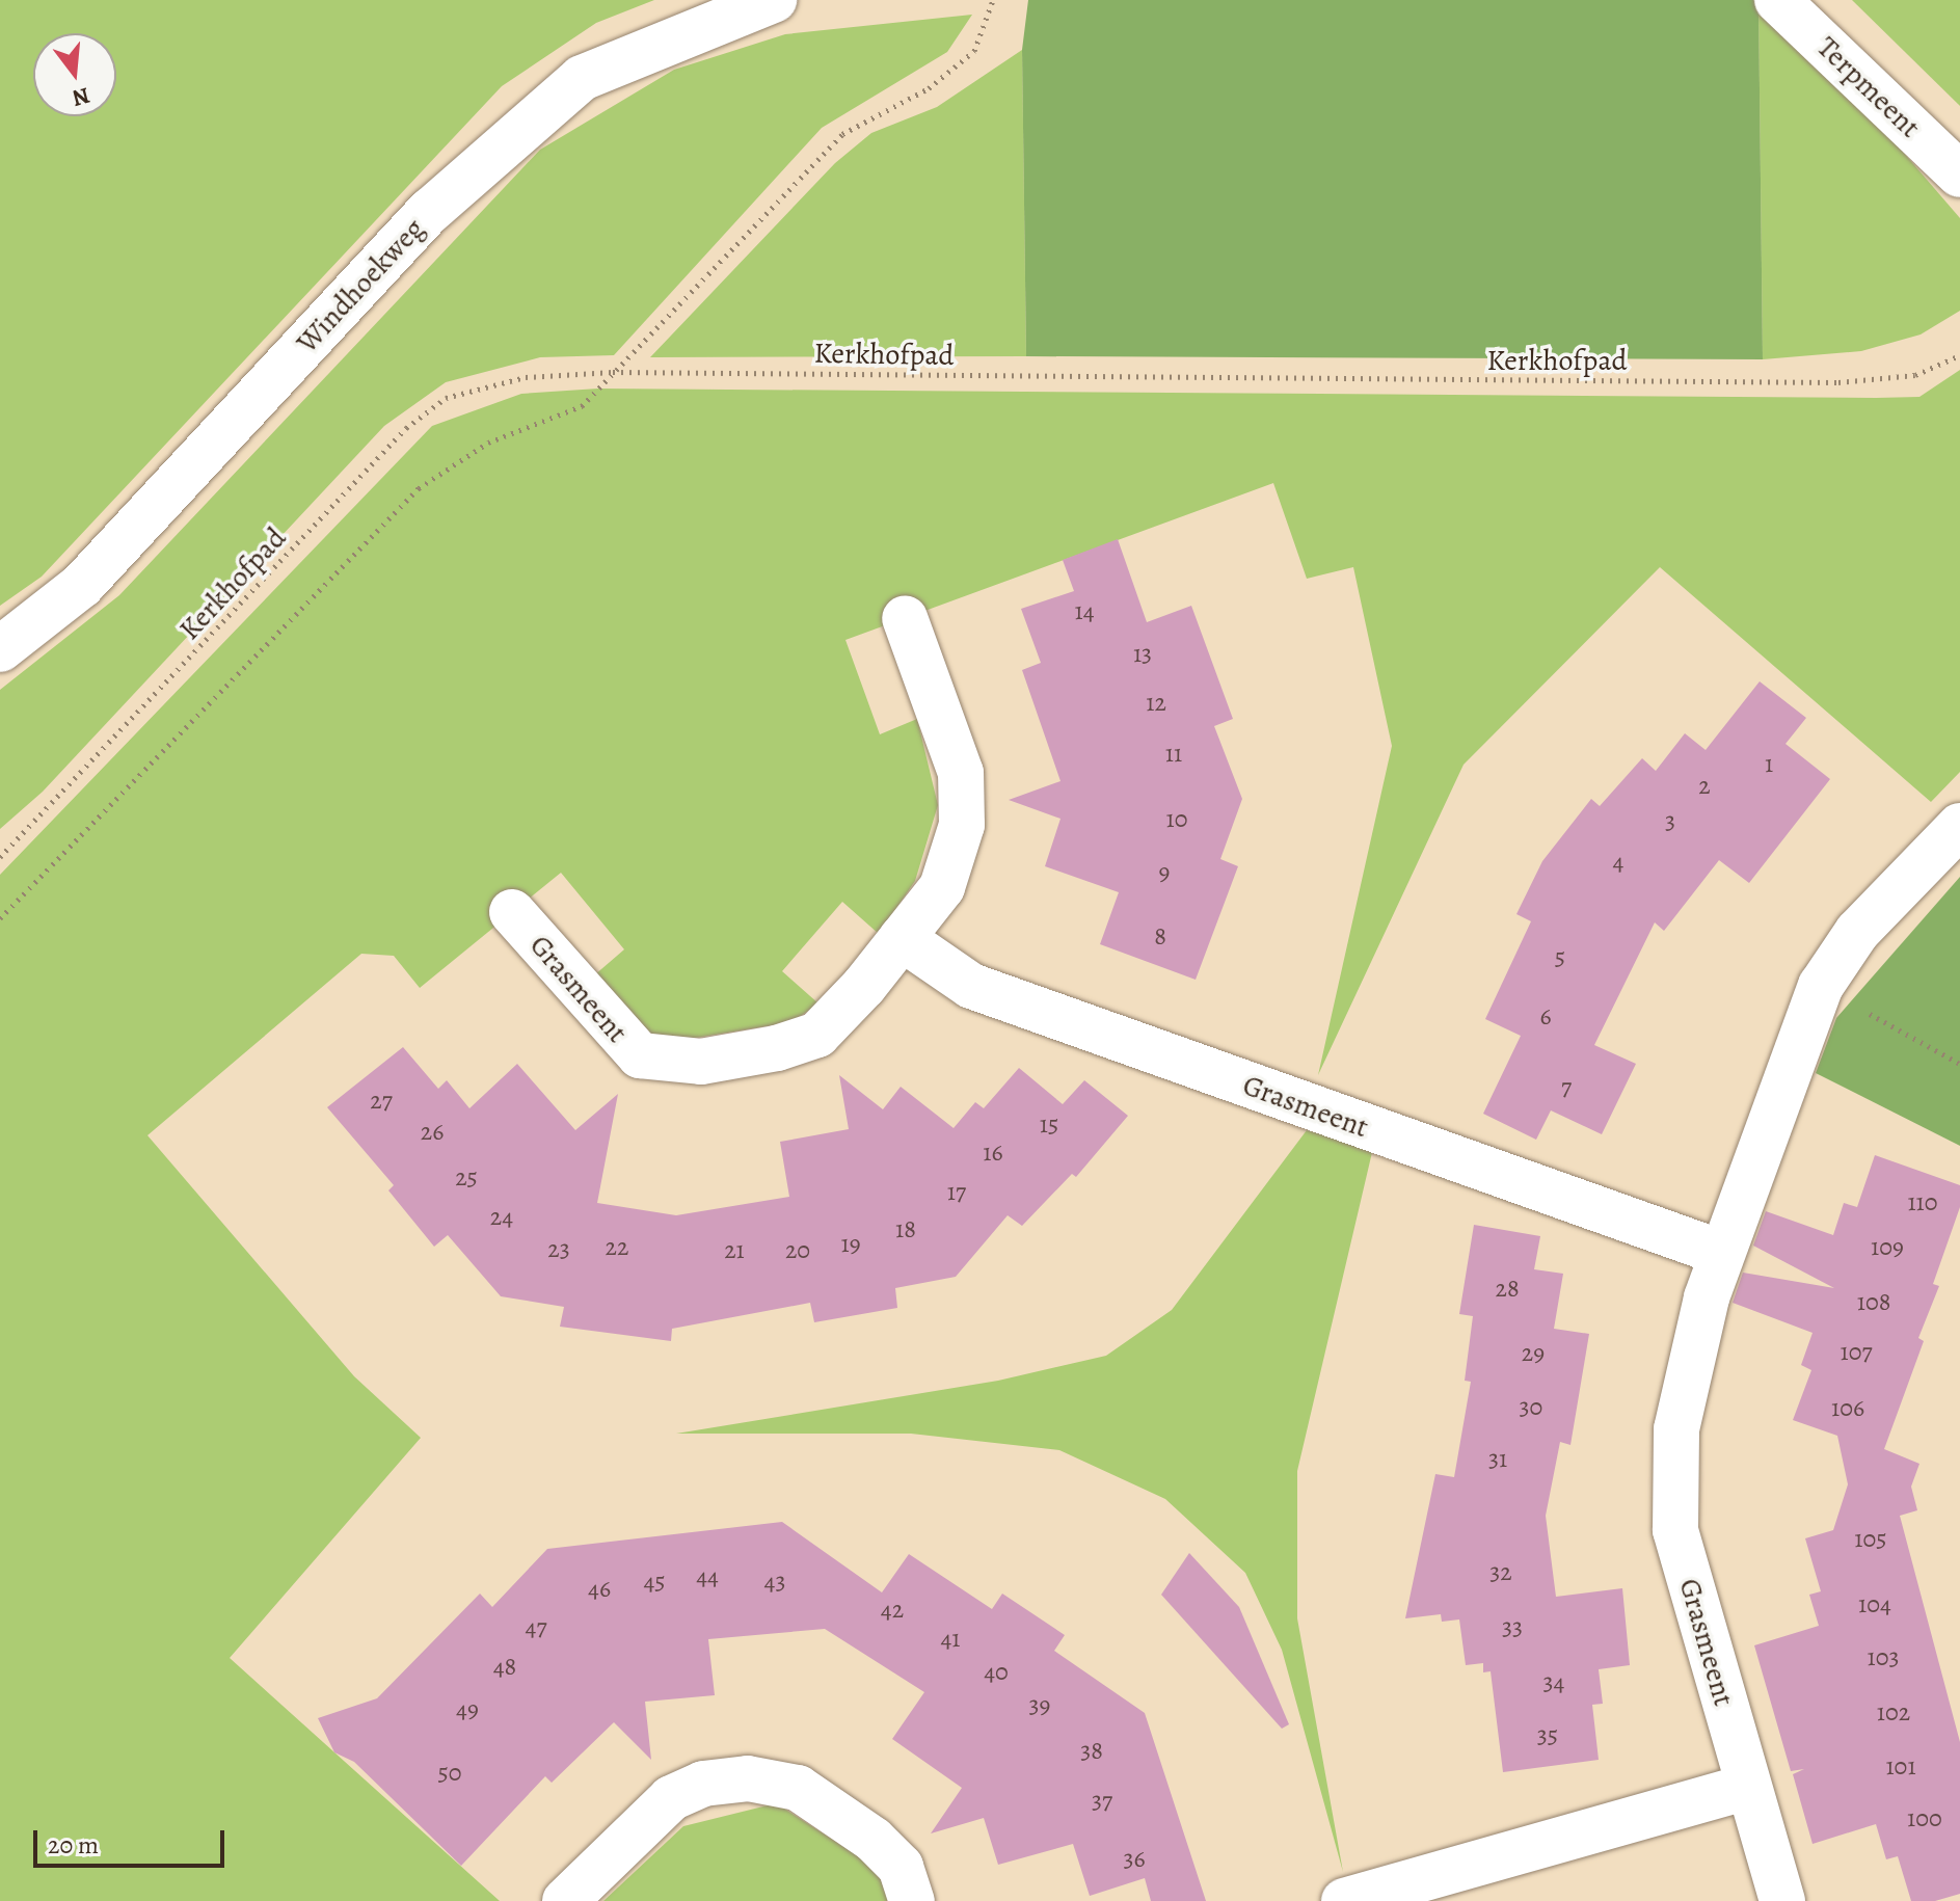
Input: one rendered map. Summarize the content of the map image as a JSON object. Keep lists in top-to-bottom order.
{
  "streets": {
    "street": ["Terpmeent", "Windhoekweg", "Grasmeent"],
    "path": ["Kerkhofpad"]
  },
  "house_numbers": [
    "14",
    "13",
    "12",
    "11",
    "1",
    "2",
    "10",
    "3",
    "4",
    "9",
    "8",
    "5",
    "6",
    "7",
    "27",
    "15",
    "26",
    "16",
    "25",
    "17",
    "110",
    "24",
    "18",
    "19",
    "22",
    "109",
    "23",
    "21",
    "20",
    "28",
    "108",
    "107",
    "29",
    "30",
    "106",
    "31",
    "105",
    "32",
    "44",
    "45",
    "43",
    "46",
    "104",
    "42",
    "47",
    "33",
    "41",
    "103",
    "48",
    "40",
    "34",
    "39",
    "49",
    "102",
    "35",
    "38",
    "101",
    "50",
    "37",
    "100",
    "36"
  ],
  "scale_bar": "20 m",
  "north": "bottom"
}
